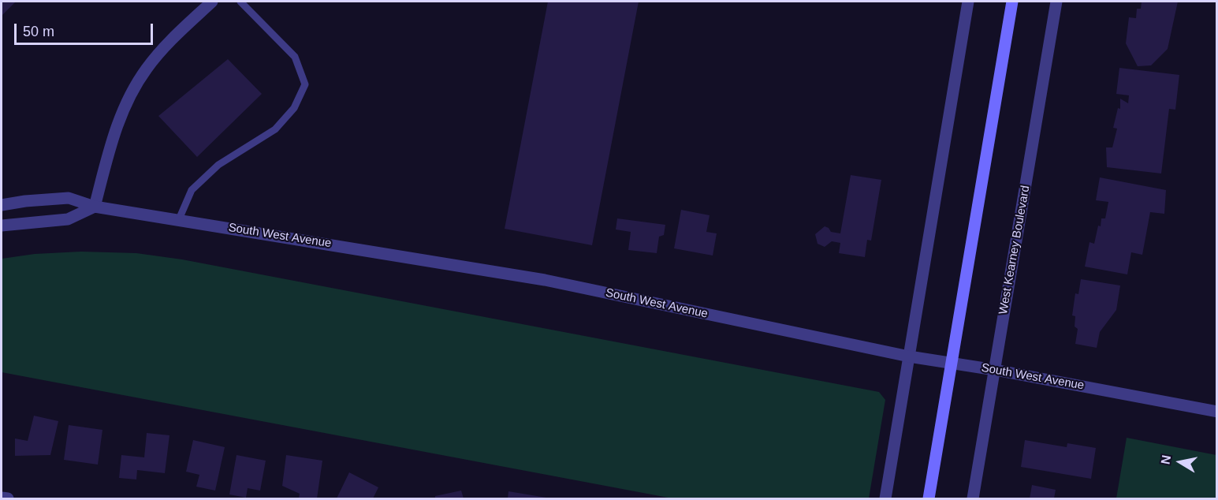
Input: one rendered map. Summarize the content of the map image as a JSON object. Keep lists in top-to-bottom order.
{
  "streets": {
    "street": ["South West Avenue", "West Kearney Boulevard"]
  },
  "crossings": [
    ["South West Avenue", "West Kearney Boulevard"]
  ],
  "scale_bar": "50 m",
  "north": "left"
}
